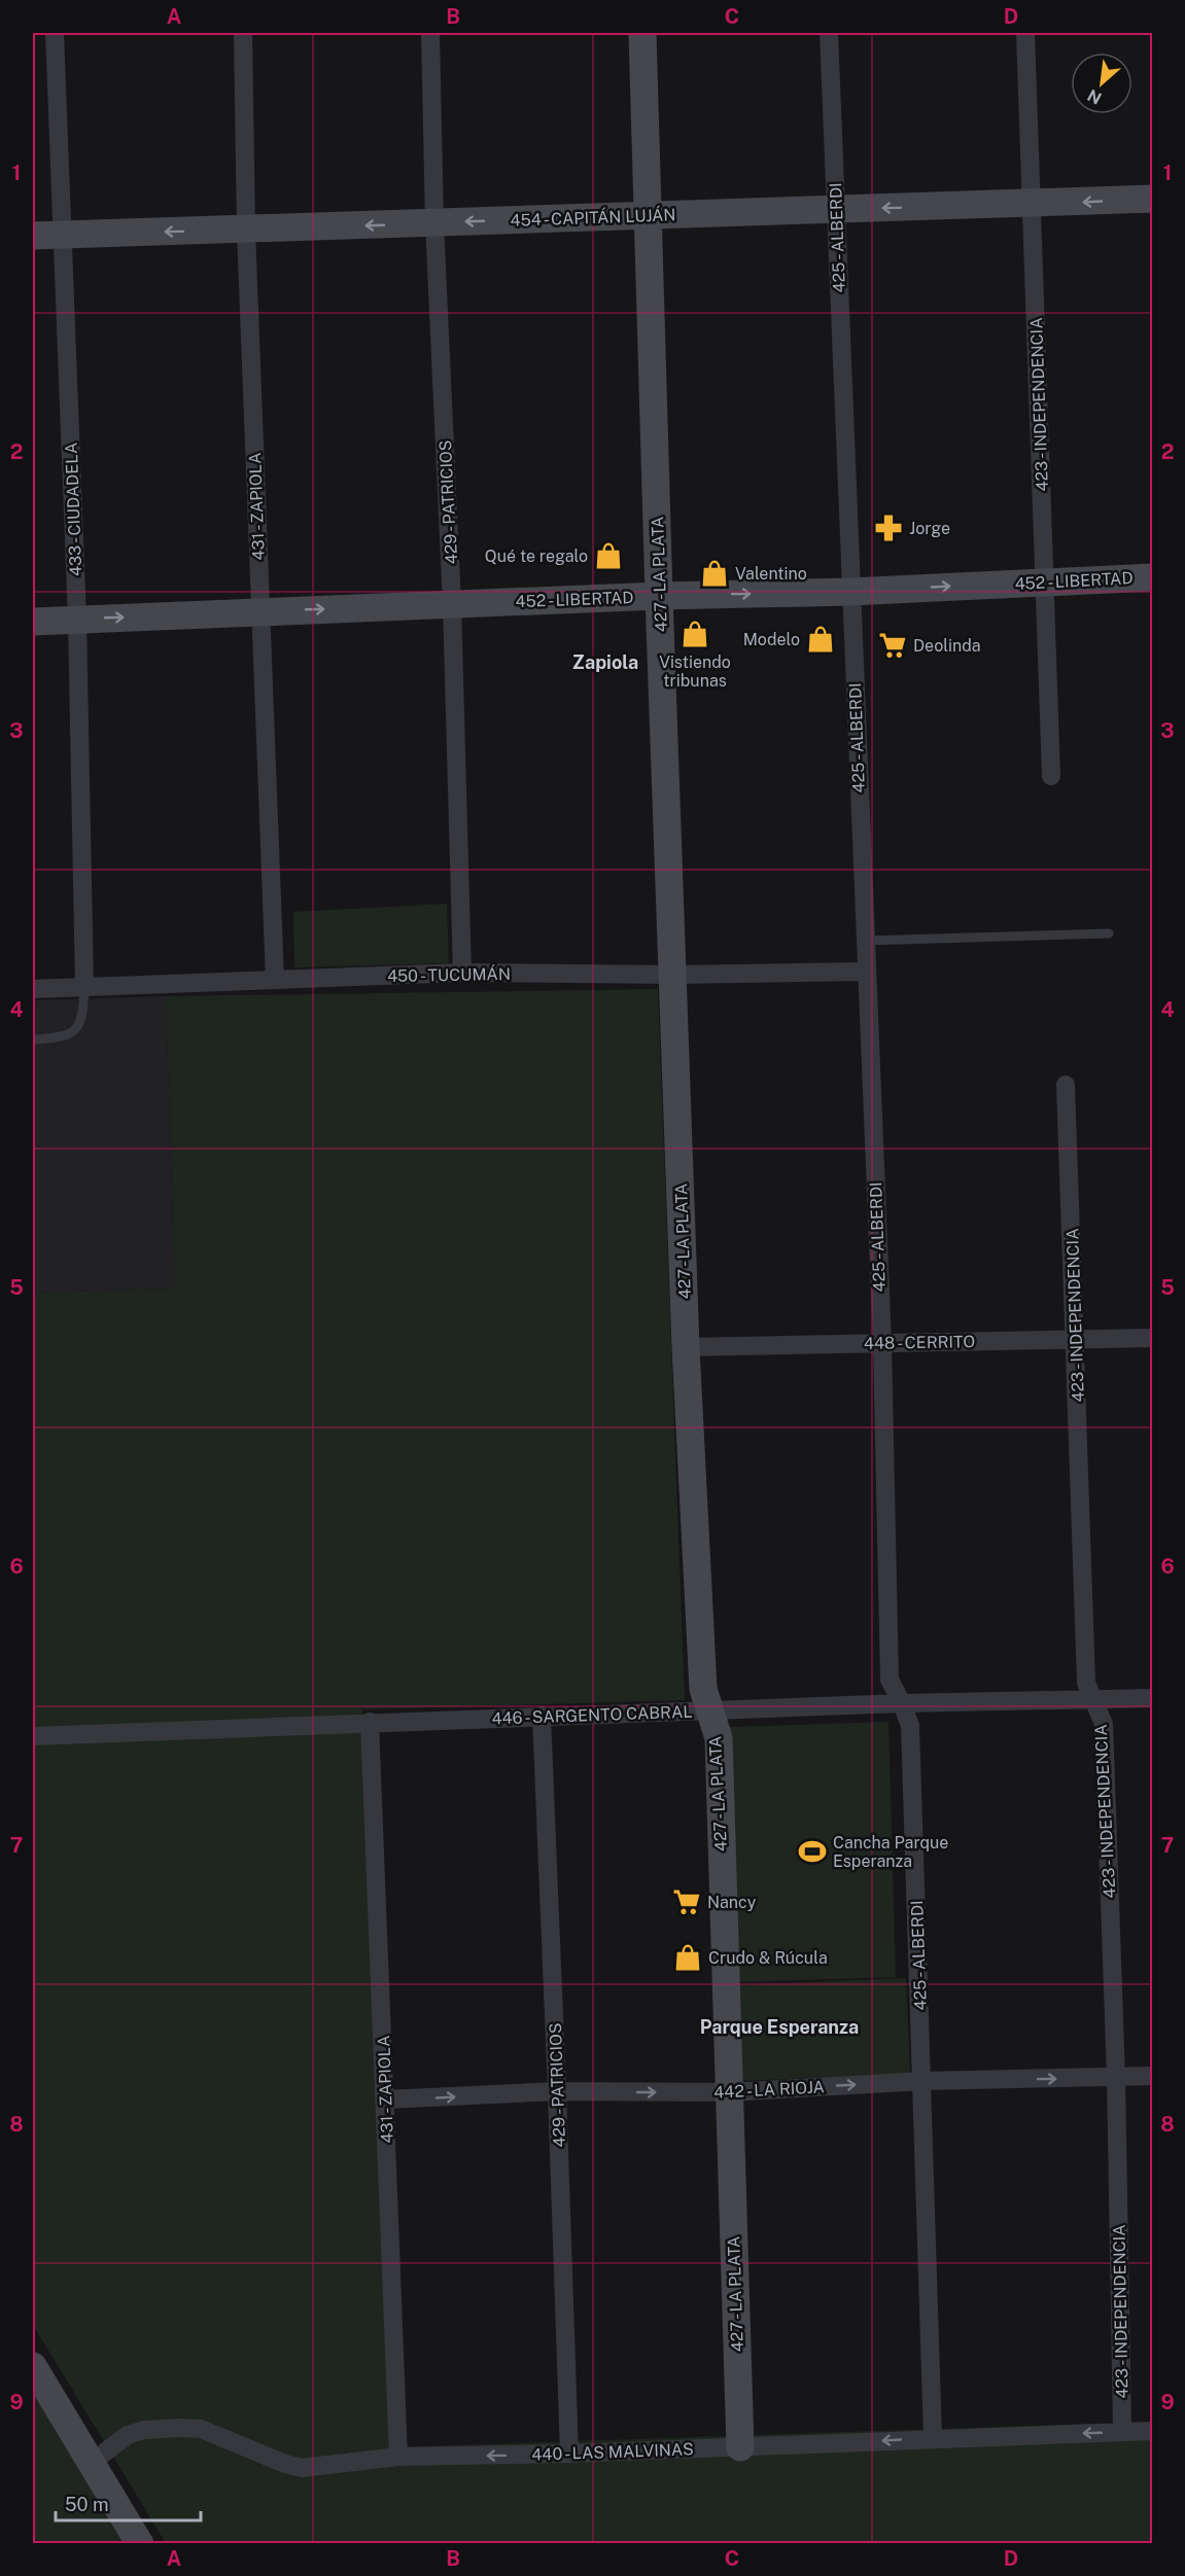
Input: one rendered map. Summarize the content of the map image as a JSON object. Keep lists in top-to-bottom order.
{
  "streets": {
    "street": [
      "454 - CAPITÁN LUJÁN",
      "425 - ALBERDI",
      "423 - INDEPENDENCIA",
      "429 - PATRICIOS",
      "431 - ZAPIOLA",
      "433 - CIUDADELA",
      "427 - LA PLATA",
      "452 - LIBERTAD",
      "450 - TUCUMÁN",
      "448 - CERRITO",
      "446 - SARGENTO CABRAL",
      "442 - LA RIOJA",
      "440 - LAS MALVINAS"
    ]
  },
  "crossings": [
    ["454 - CAPITÁN LUJÁN", "425 - ALBERDI"],
    ["454 - CAPITÁN LUJÁN", "423 - INDEPENDENCIA"],
    ["454 - CAPITÁN LUJÁN", "429 - PATRICIOS"],
    ["454 - CAPITÁN LUJÁN", "431 - ZAPIOLA"],
    ["454 - CAPITÁN LUJÁN", "433 - CIUDADELA"],
    ["454 - CAPITÁN LUJÁN", "427 - LA PLATA"],
    ["425 - ALBERDI", "452 - LIBERTAD"],
    ["425 - ALBERDI", "450 - TUCUMÁN"],
    ["425 - ALBERDI", "448 - CERRITO"],
    ["425 - ALBERDI", "446 - SARGENTO CABRAL"],
    ["425 - ALBERDI", "442 - LA RIOJA"],
    ["425 - ALBERDI", "440 - LAS MALVINAS"],
    ["423 - INDEPENDENCIA", "452 - LIBERTAD"],
    ["423 - INDEPENDENCIA", "448 - CERRITO"],
    ["423 - INDEPENDENCIA", "446 - SARGENTO CABRAL"],
    ["423 - INDEPENDENCIA", "442 - LA RIOJA"],
    ["423 - INDEPENDENCIA", "440 - LAS MALVINAS"],
    ["429 - PATRICIOS", "452 - LIBERTAD"],
    ["429 - PATRICIOS", "450 - TUCUMÁN"],
    ["429 - PATRICIOS", "446 - SARGENTO CABRAL"],
    ["429 - PATRICIOS", "442 - LA RIOJA"],
    ["429 - PATRICIOS", "440 - LAS MALVINAS"],
    ["431 - ZAPIOLA", "452 - LIBERTAD"],
    ["431 - ZAPIOLA", "450 - TUCUMÁN"],
    ["431 - ZAPIOLA", "446 - SARGENTO CABRAL"],
    ["431 - ZAPIOLA", "442 - LA RIOJA"],
    ["431 - ZAPIOLA", "440 - LAS MALVINAS"],
    ["433 - CIUDADELA", "452 - LIBERTAD"],
    ["433 - CIUDADELA", "450 - TUCUMÁN"],
    ["427 - LA PLATA", "452 - LIBERTAD"],
    ["427 - LA PLATA", "450 - TUCUMÁN"],
    ["427 - LA PLATA", "448 - CERRITO"],
    ["427 - LA PLATA", "446 - SARGENTO CABRAL"],
    ["427 - LA PLATA", "442 - LA RIOJA"],
    ["427 - LA PLATA", "440 - LAS MALVINAS"]
  ],
  "one_way": [
    "454 - CAPITÁN LUJÁN",
    "452 - LIBERTAD",
    "442 - LA RIOJA",
    "440 - LAS MALVINAS"
  ],
  "districts": ["Zapiola", "Parque Esperanza"],
  "places": {
    "pharmacy": ["Jorge"],
    "shop": [
      "Qué te regalo",
      "Valentino",
      "Vistiendo tribunas",
      "Modelo",
      "Crudo & Rúcula"
    ],
    "supermarket": ["Deolinda", "Nancy"],
    "sports": ["Cancha Parque Esperanza"]
  },
  "scale_bar": "50 m",
  "north": "bottom left",
  "grid": {
    "columns": [
      "A",
      "B",
      "C",
      "D"
    ],
    "rows": [
      "1",
      "2",
      "3",
      "4",
      "5",
      "6",
      "7",
      "8",
      "9"
    ]
  }
}
